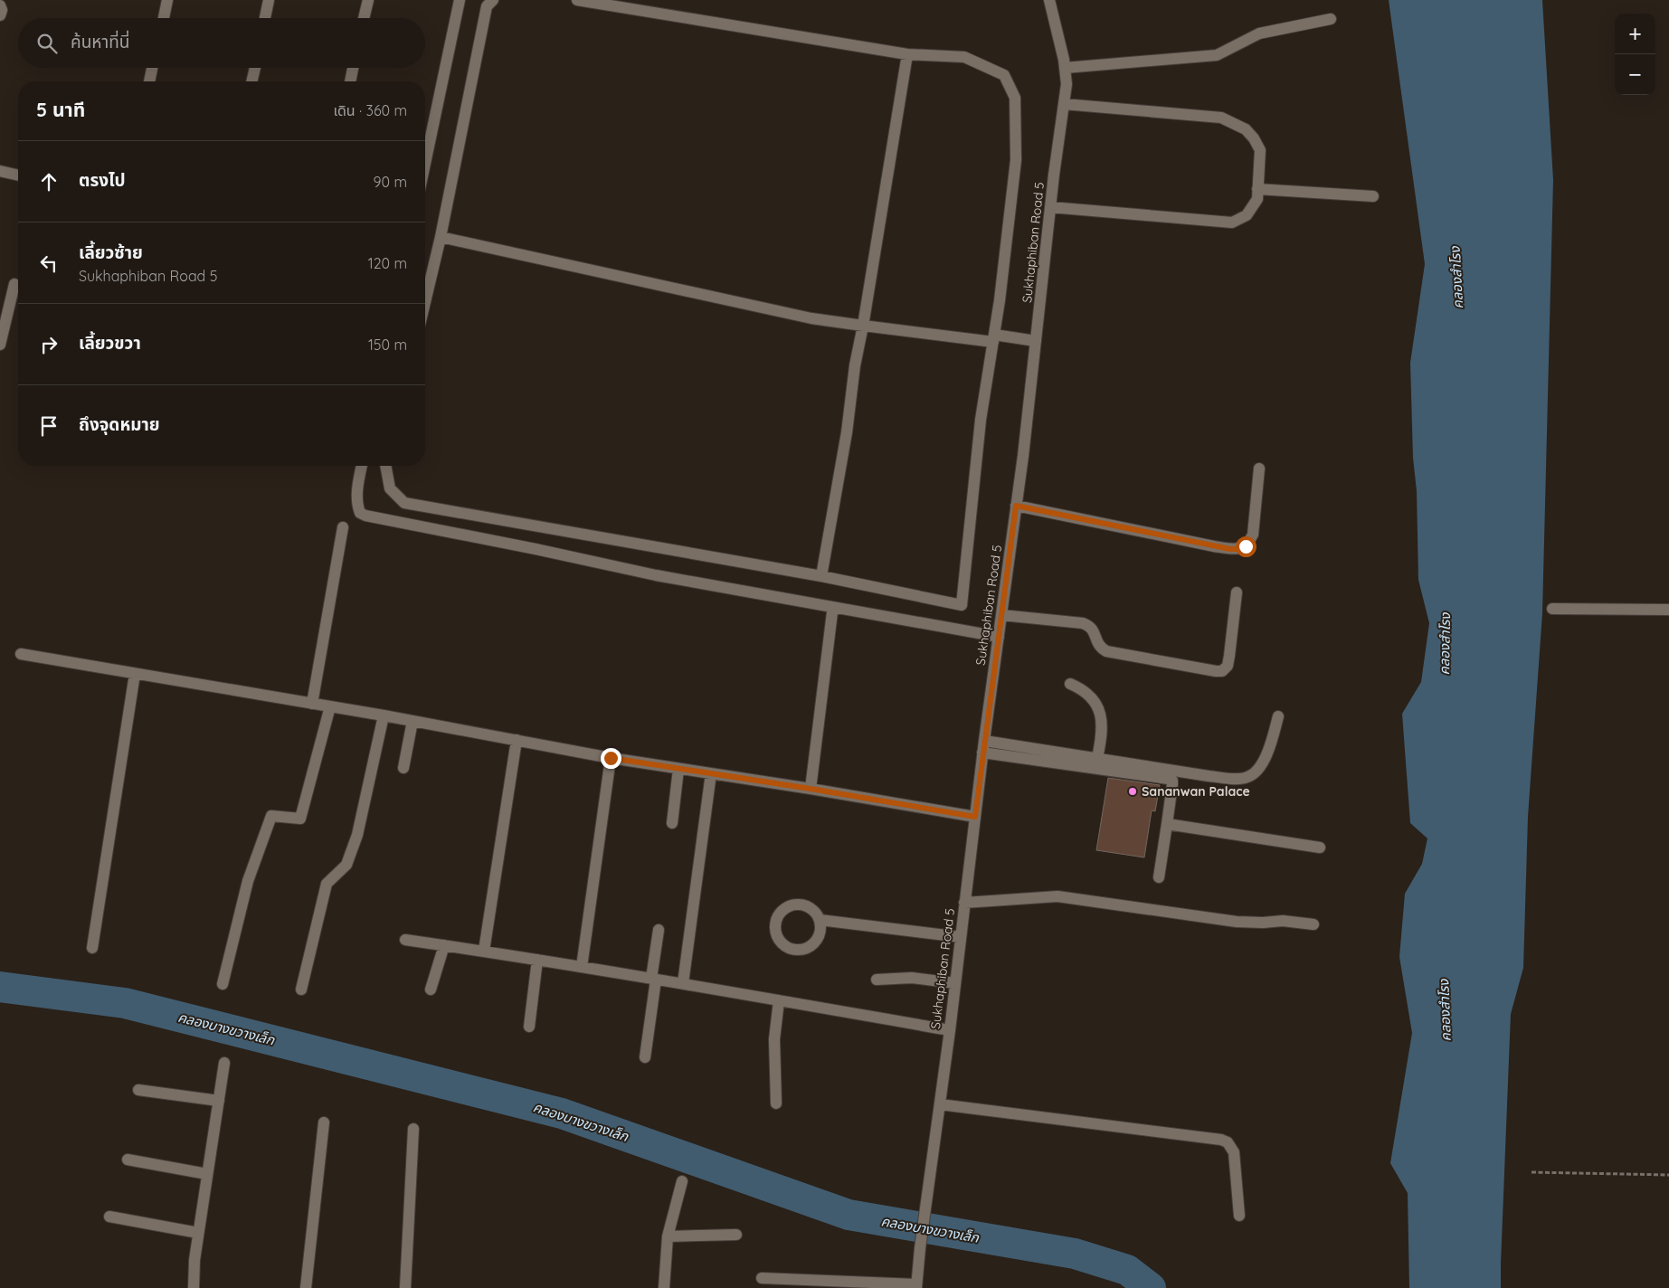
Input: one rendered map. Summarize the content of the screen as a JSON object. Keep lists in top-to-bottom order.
{
  "streets": {
    "street": ["Sukhaphiban Road 5"]
  },
  "water": ["คลองสำโรง", "คลองบางขวางเล็ก"],
  "places": ["Sananwan Palace"],
  "page": {
    "map_buttons": ["+", "−"],
    "search": "ค้นหาที่นี่",
    "heading": ["5 นาที", "เดิน · 360 m"],
    "list": [
      ["ตรงไป", "90 m"],
      ["เลี้ยวซ้าย", "Sukhaphiban Road 5", "120 m"],
      ["เลี้ยวขวา", "150 m"],
      "ถึงจุดหมาย"
    ]
  }
}
